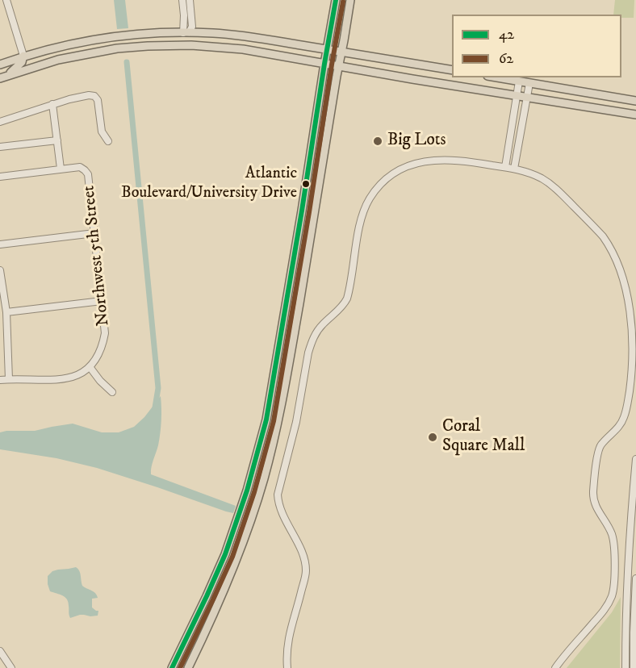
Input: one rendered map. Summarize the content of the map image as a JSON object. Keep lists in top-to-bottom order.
{
  "streets": {
    "street": ["Northwest 5th Street"]
  },
  "places": ["Big Lots", "Atlantic Boulevard/University Drive", "Coral Square Mall"],
  "lines": ["transit line 42", "transit line 62"],
  "legend": ["42", "62"]
}
